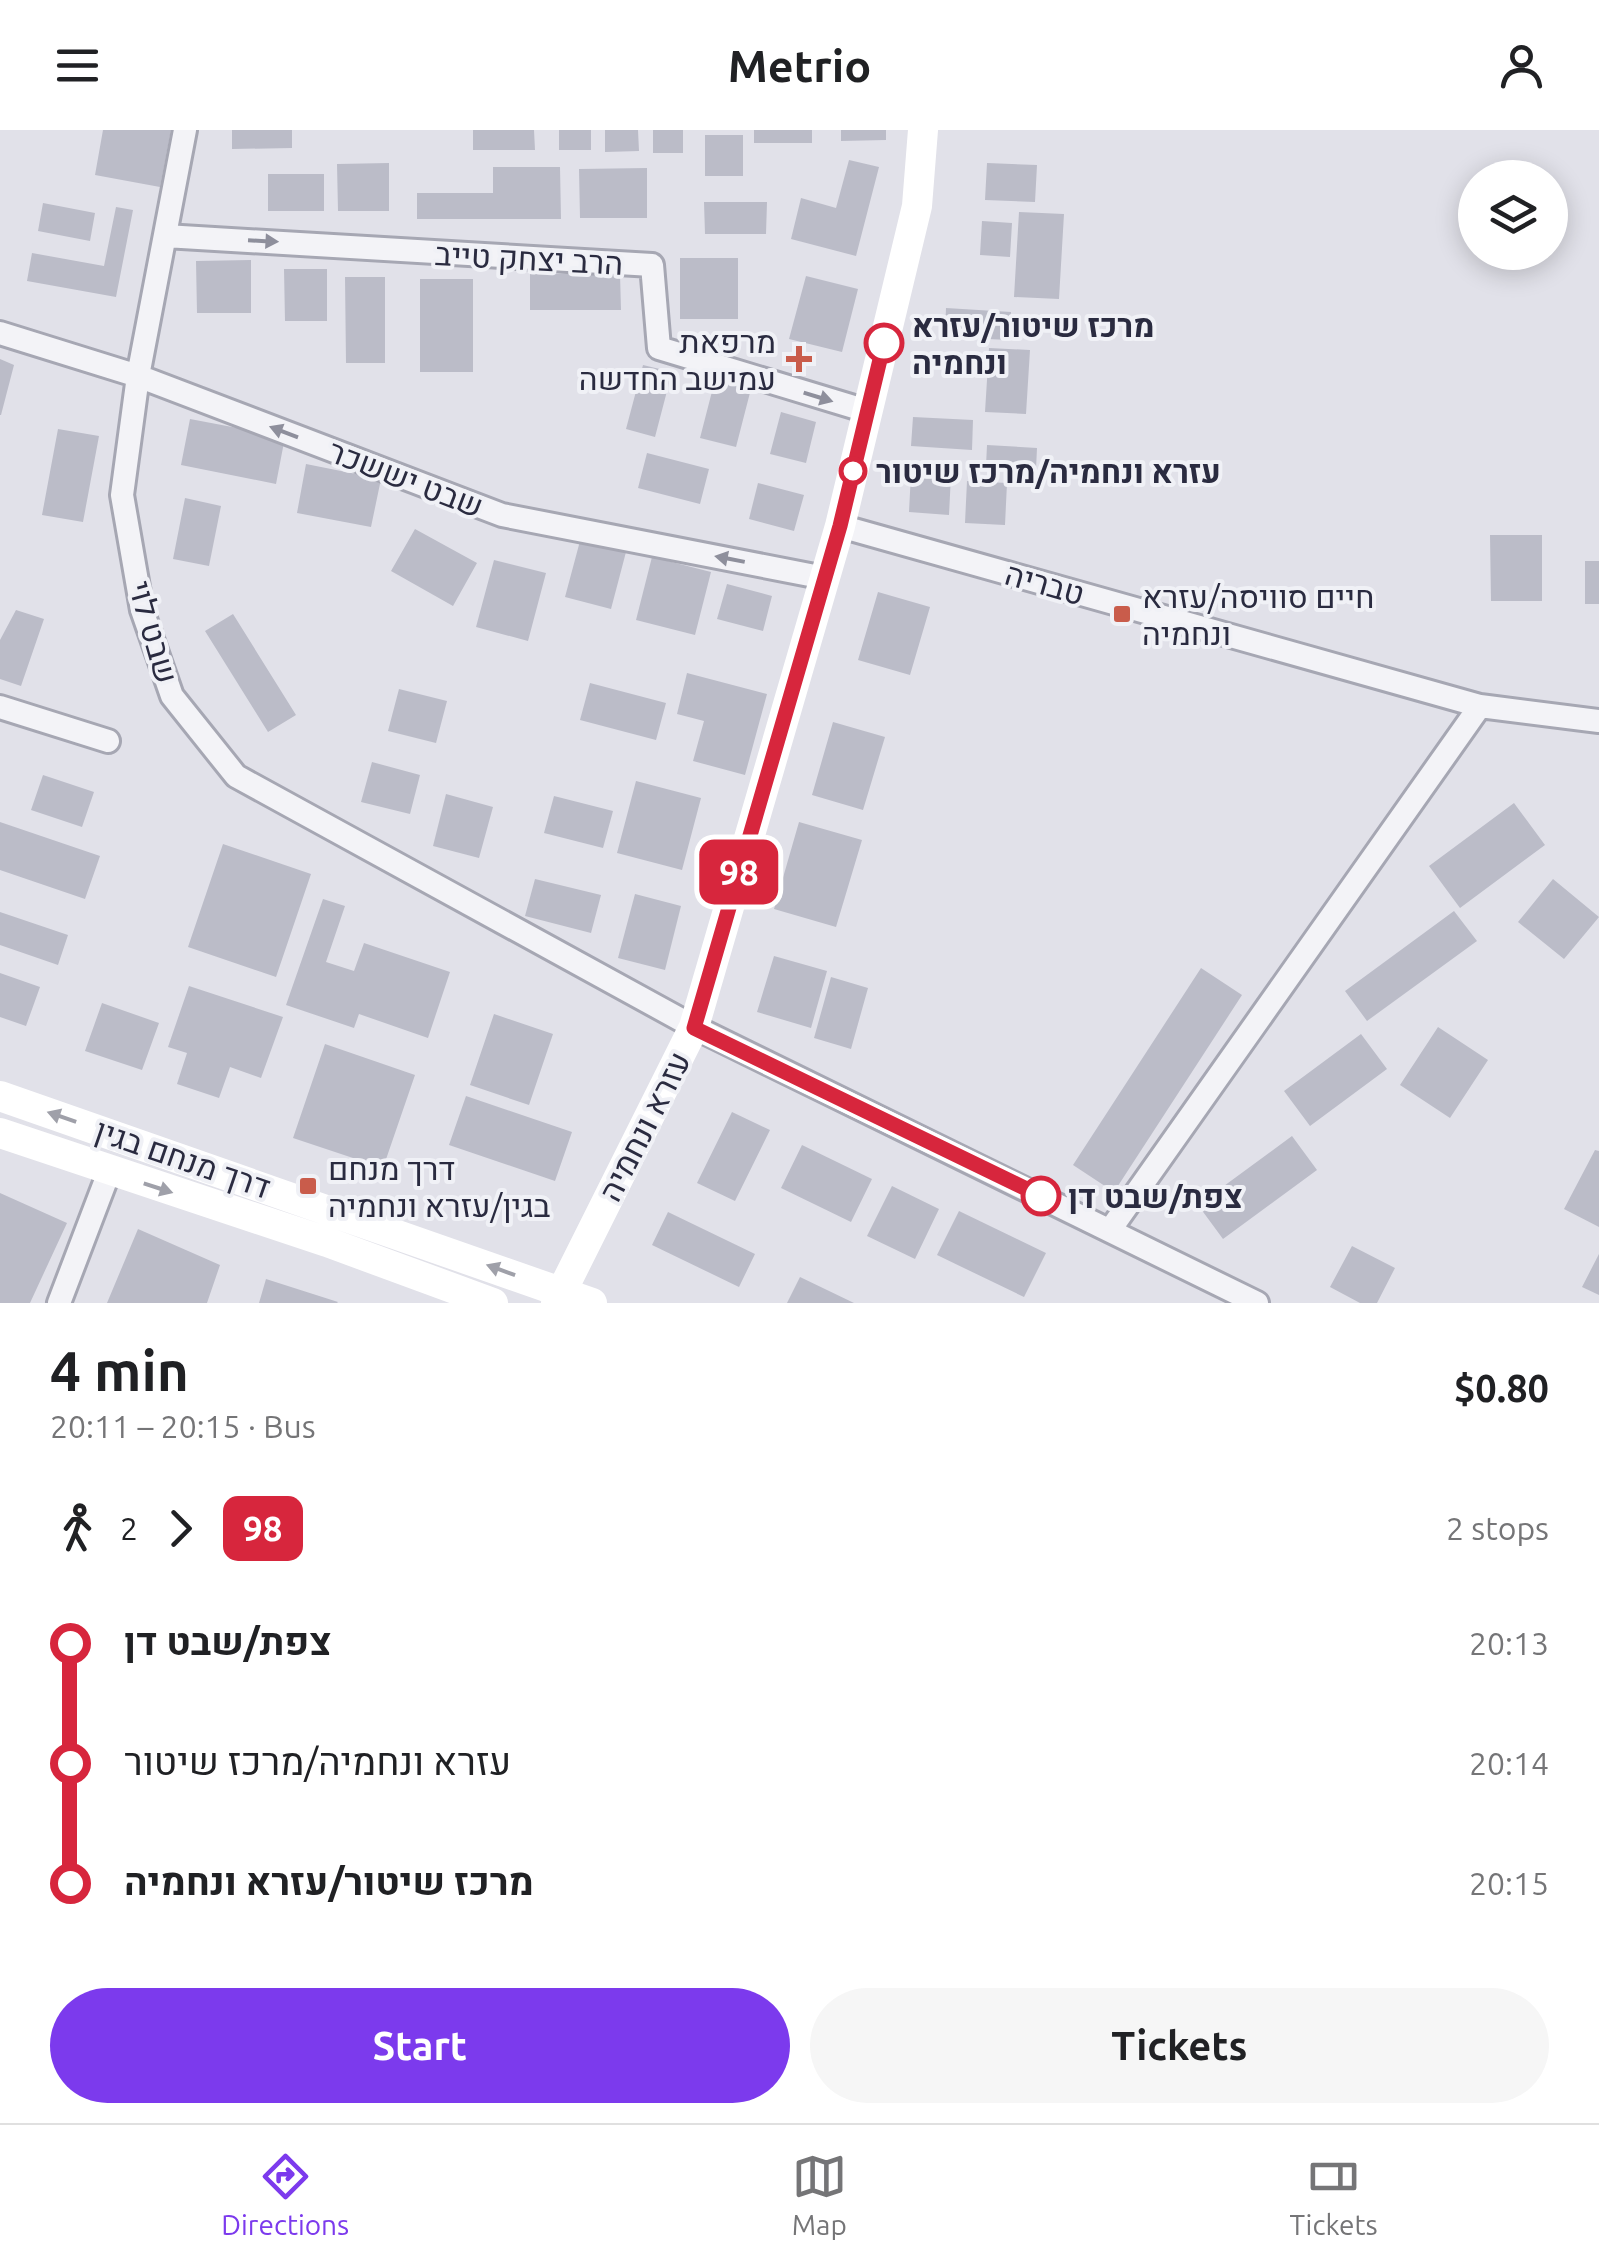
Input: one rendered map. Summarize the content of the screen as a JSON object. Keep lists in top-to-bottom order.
{
  "streets": {
    "street": [
      "הרב יצחק טייב",
      "שבט יששכר",
      "טבריה",
      "שבט לוי",
      "עזרא ונחמיה",
      "דרך מנחם בגין"
    ]
  },
  "crossings": [
    ["הרב יצחק טייב", "שבט לוי"],
    ["הרב יצחק טייב", "עזרא ונחמיה"],
    ["שבט יששכר", "שבט לוי"],
    ["שבט יששכר", "עזרא ונחמיה"],
    ["טבריה", "עזרא ונחמיה"],
    ["שבט לוי", "עזרא ונחמיה"],
    ["עזרא ונחמיה", "דרך מנחם בגין"]
  ],
  "one_way": ["הרב יצחק טייב", "שבט יששכר"],
  "places": {
    "other": ["מרכז שיטור/עזרא ונחמיה", "עזרא ונחמיה/מרכז שיטור", "צפת/שבט דן"],
    "health": ["מרפאת עמישב החדשה"],
    "transit": ["חיים סוויסה/עזרא ונחמיה", "דרך מנחם בגין/עזרא ונחמיה"]
  },
  "lines": ["bus line 98"],
  "page": {
    "header": "Metrio",
    "on_map": "98",
    "heading": ["4 min", "20:11 – 20:15 · Bus", "$0.80"],
    "legs": ["2", "98", "2 stops"],
    "list": [
      {
        "name": "צפת/שבט דן",
        "value": "20:13"
      },
      {
        "name": "עזרא ונחמיה/מרכז שיטור",
        "value": "20:14"
      },
      {
        "name": "מרכז שיטור/עזרא ונחמיה",
        "value": "20:15"
      }
    ],
    "buttons": ["Start", "Tickets"],
    "tabs": ["Directions", "Map", "Tickets"]
  }
}
